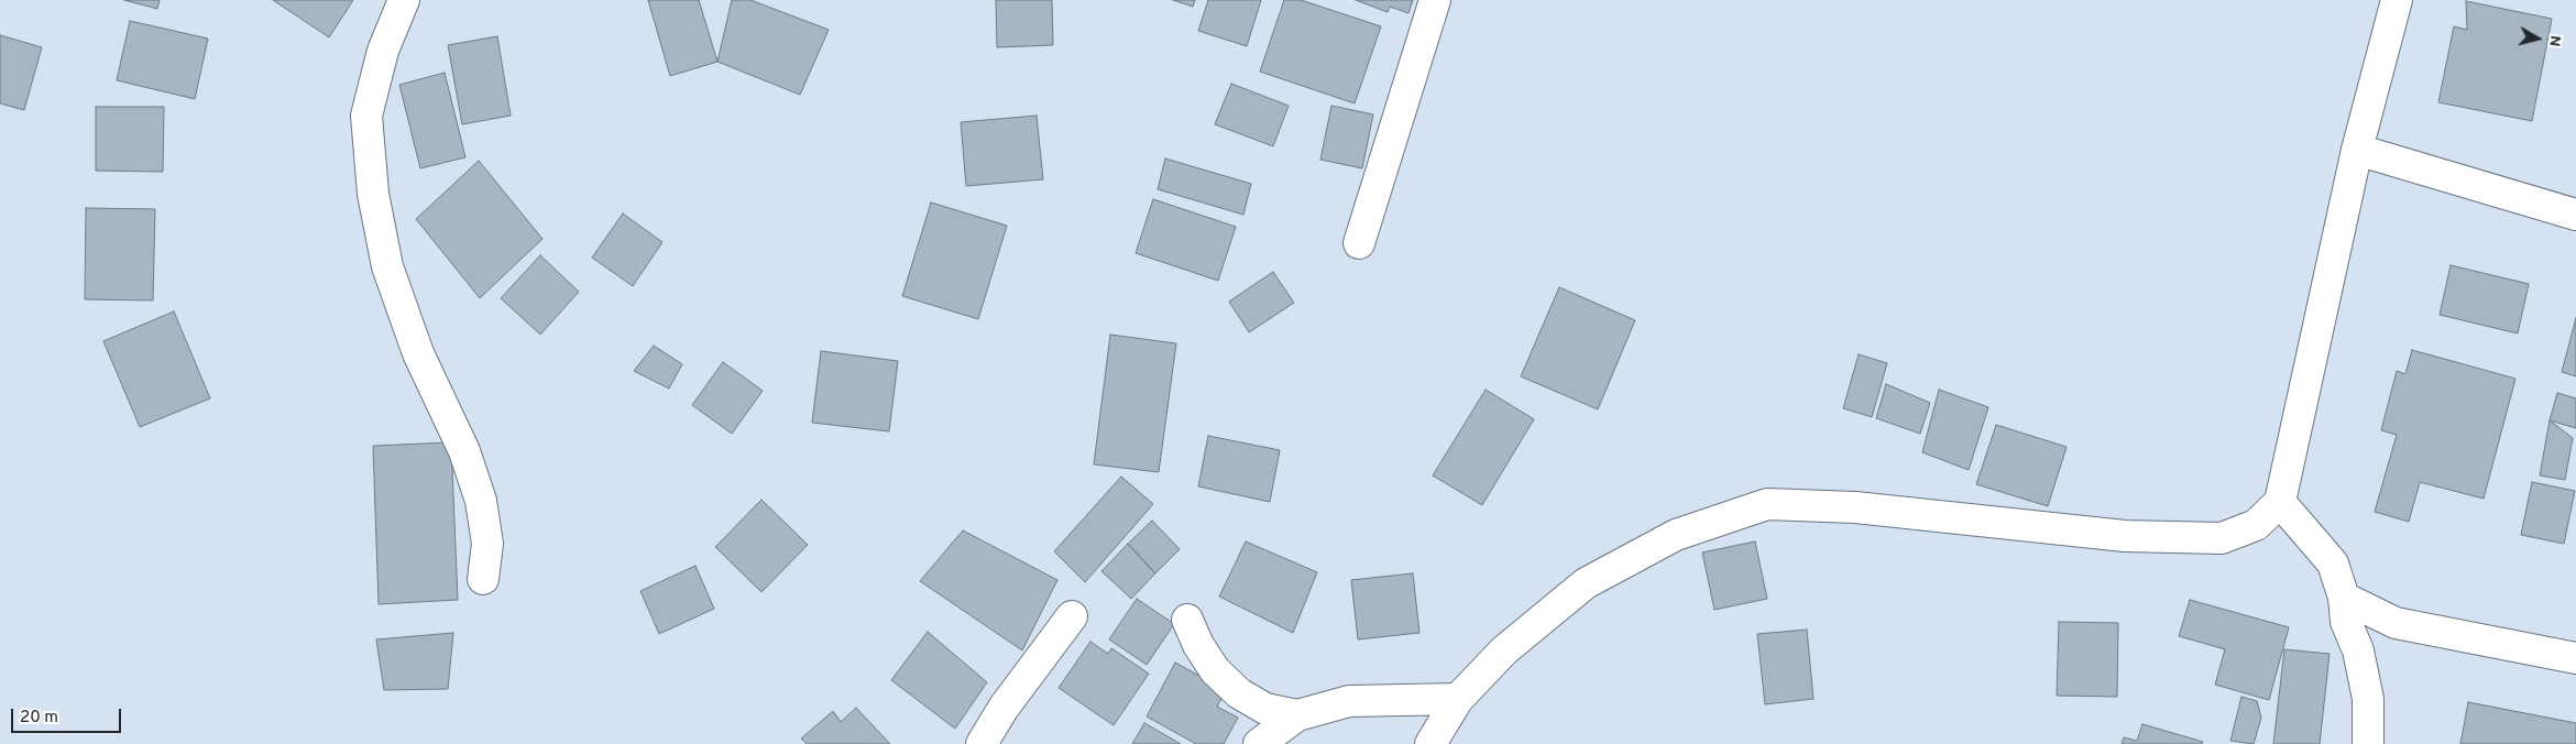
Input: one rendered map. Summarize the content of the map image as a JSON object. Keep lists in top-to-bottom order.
{
  "scale_bar": "20 m",
  "north": "right"
}
